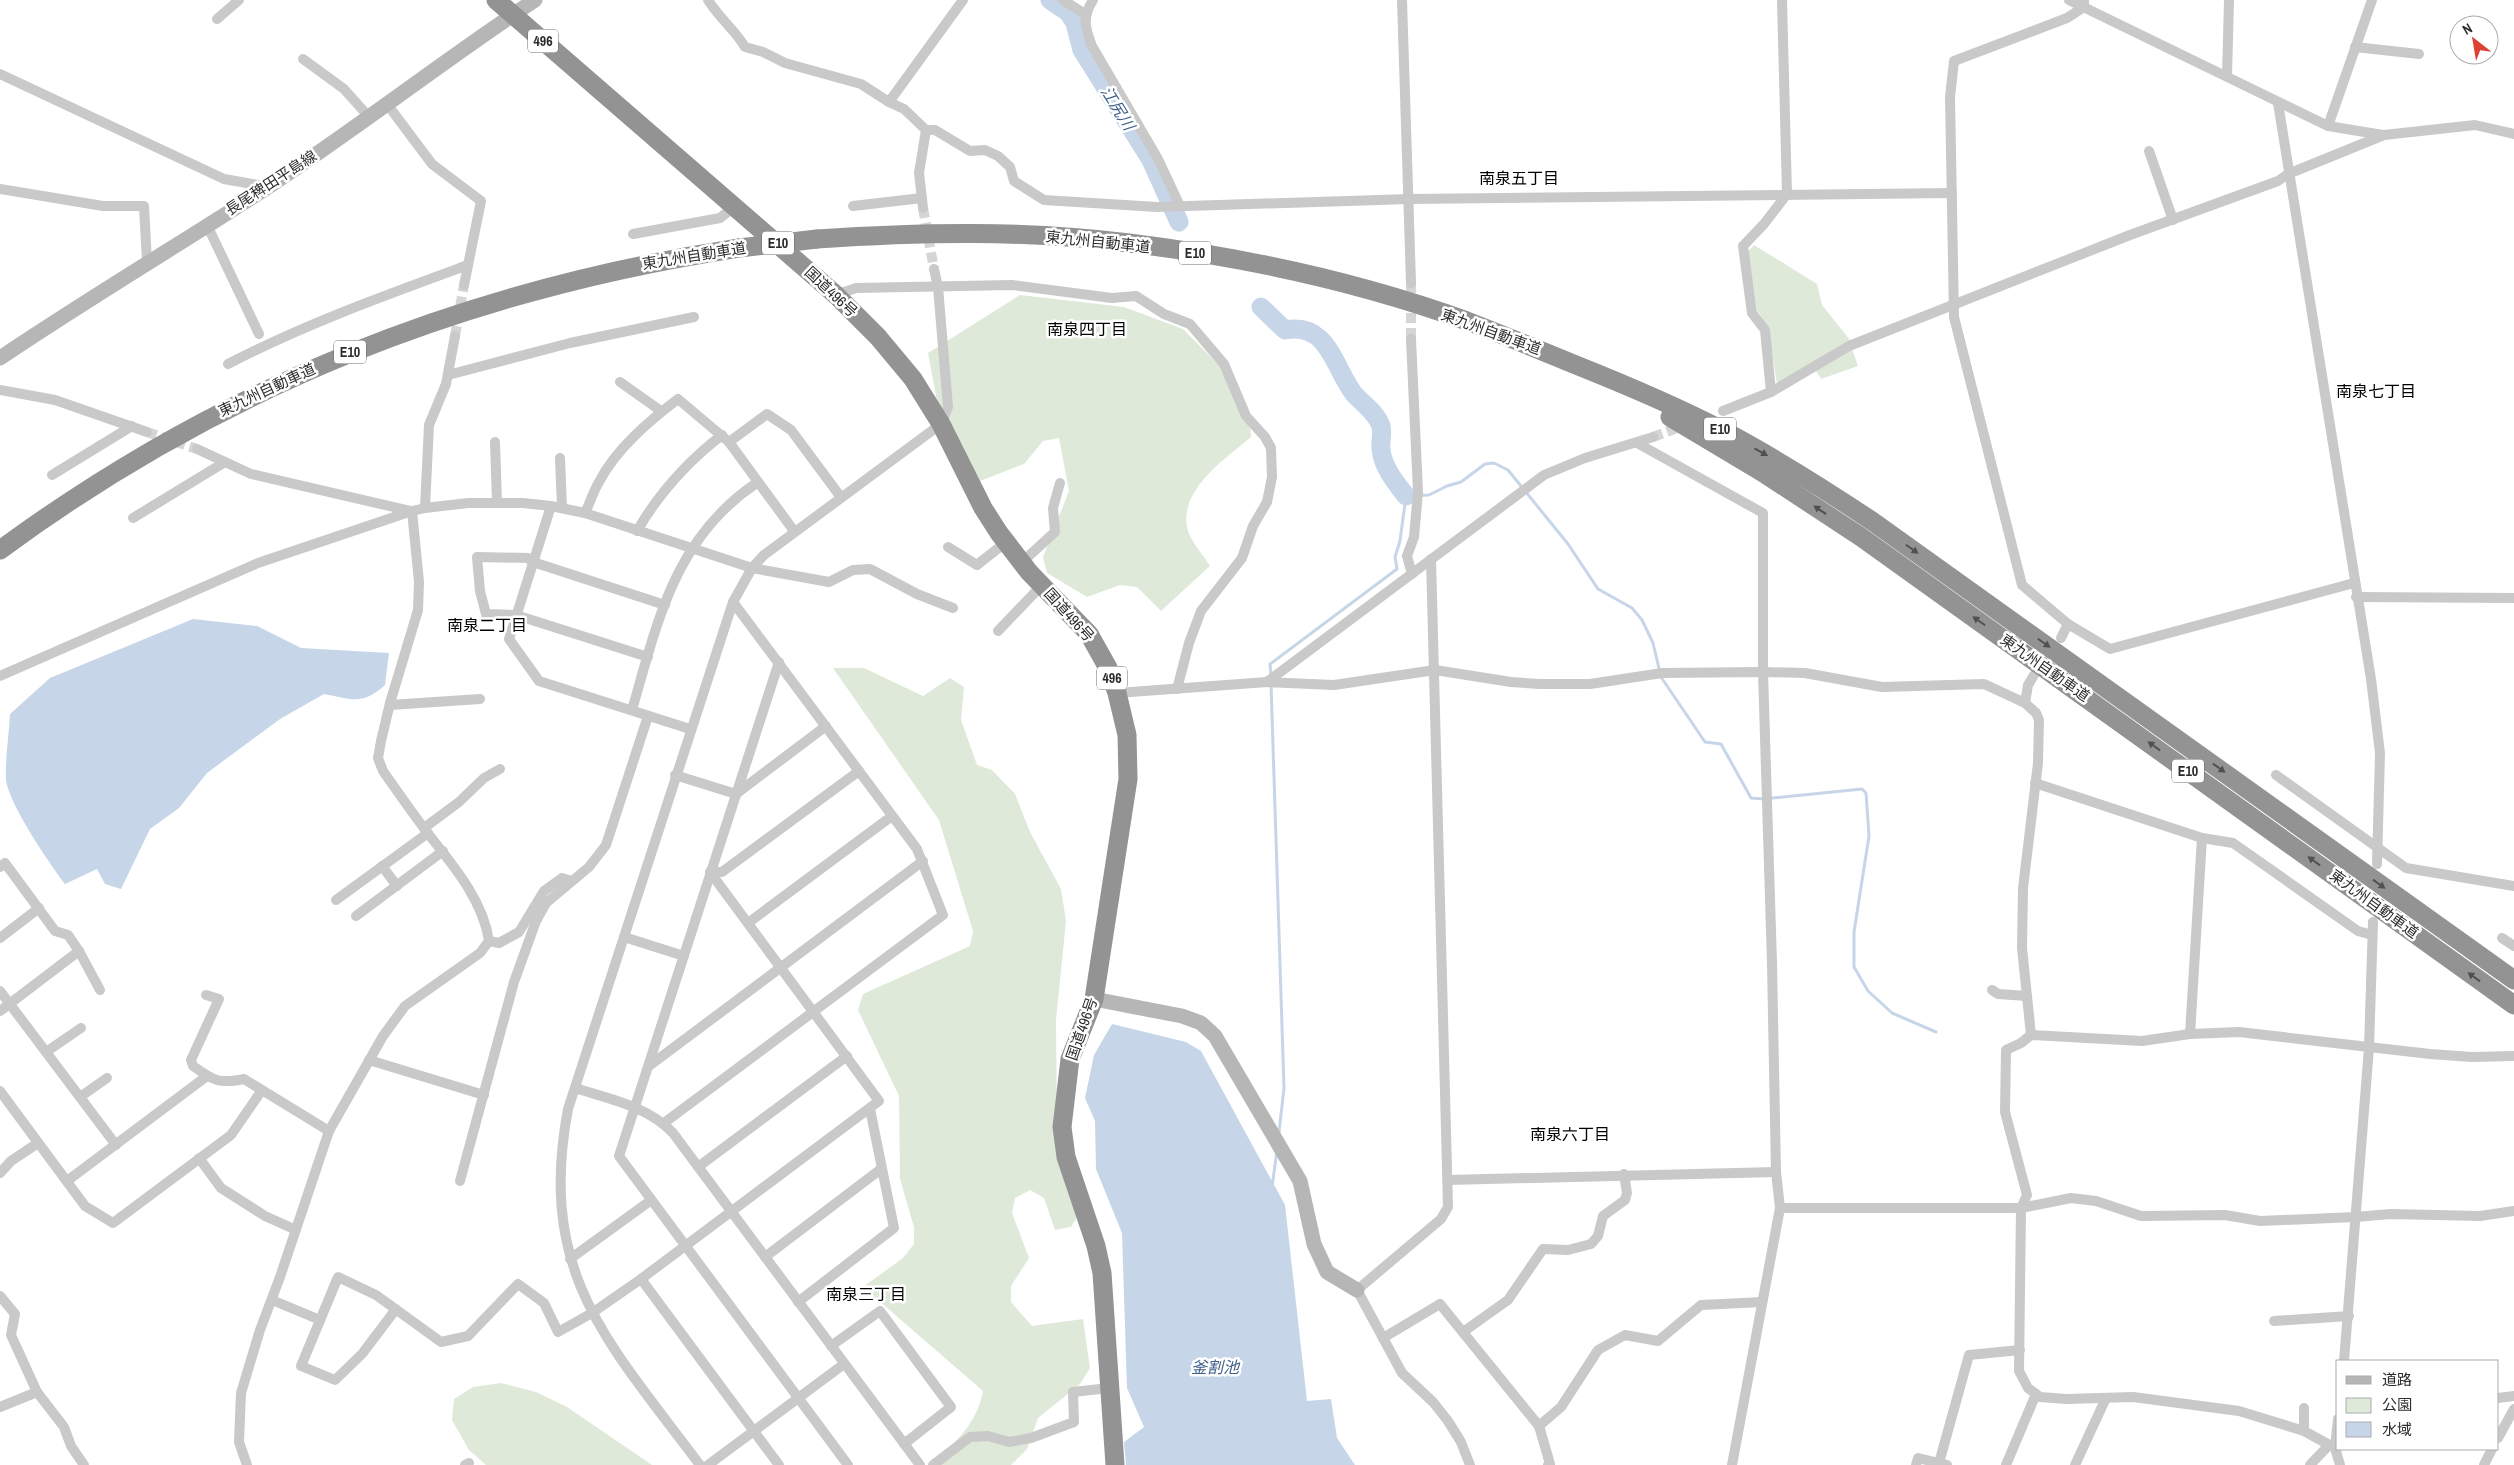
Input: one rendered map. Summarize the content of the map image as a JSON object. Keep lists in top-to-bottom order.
{
  "streets": {
    "highway": [
      "496",
      "東九州自動車道",
      "E10",
      "国道496号"
    ],
    "main road": ["長尾稗田平島線"]
  },
  "crossings": [
    ["長尾稗田平島線", "国道496号"]
  ],
  "districts": [
    "南泉五丁目",
    "南泉四丁目",
    "南泉七丁目",
    "南泉二丁目",
    "南泉六丁目",
    "南泉三丁目"
  ],
  "water": ["江尻川", "釜割池"],
  "legend": ["道路", "公園", "水域"],
  "north": "top left"
}
